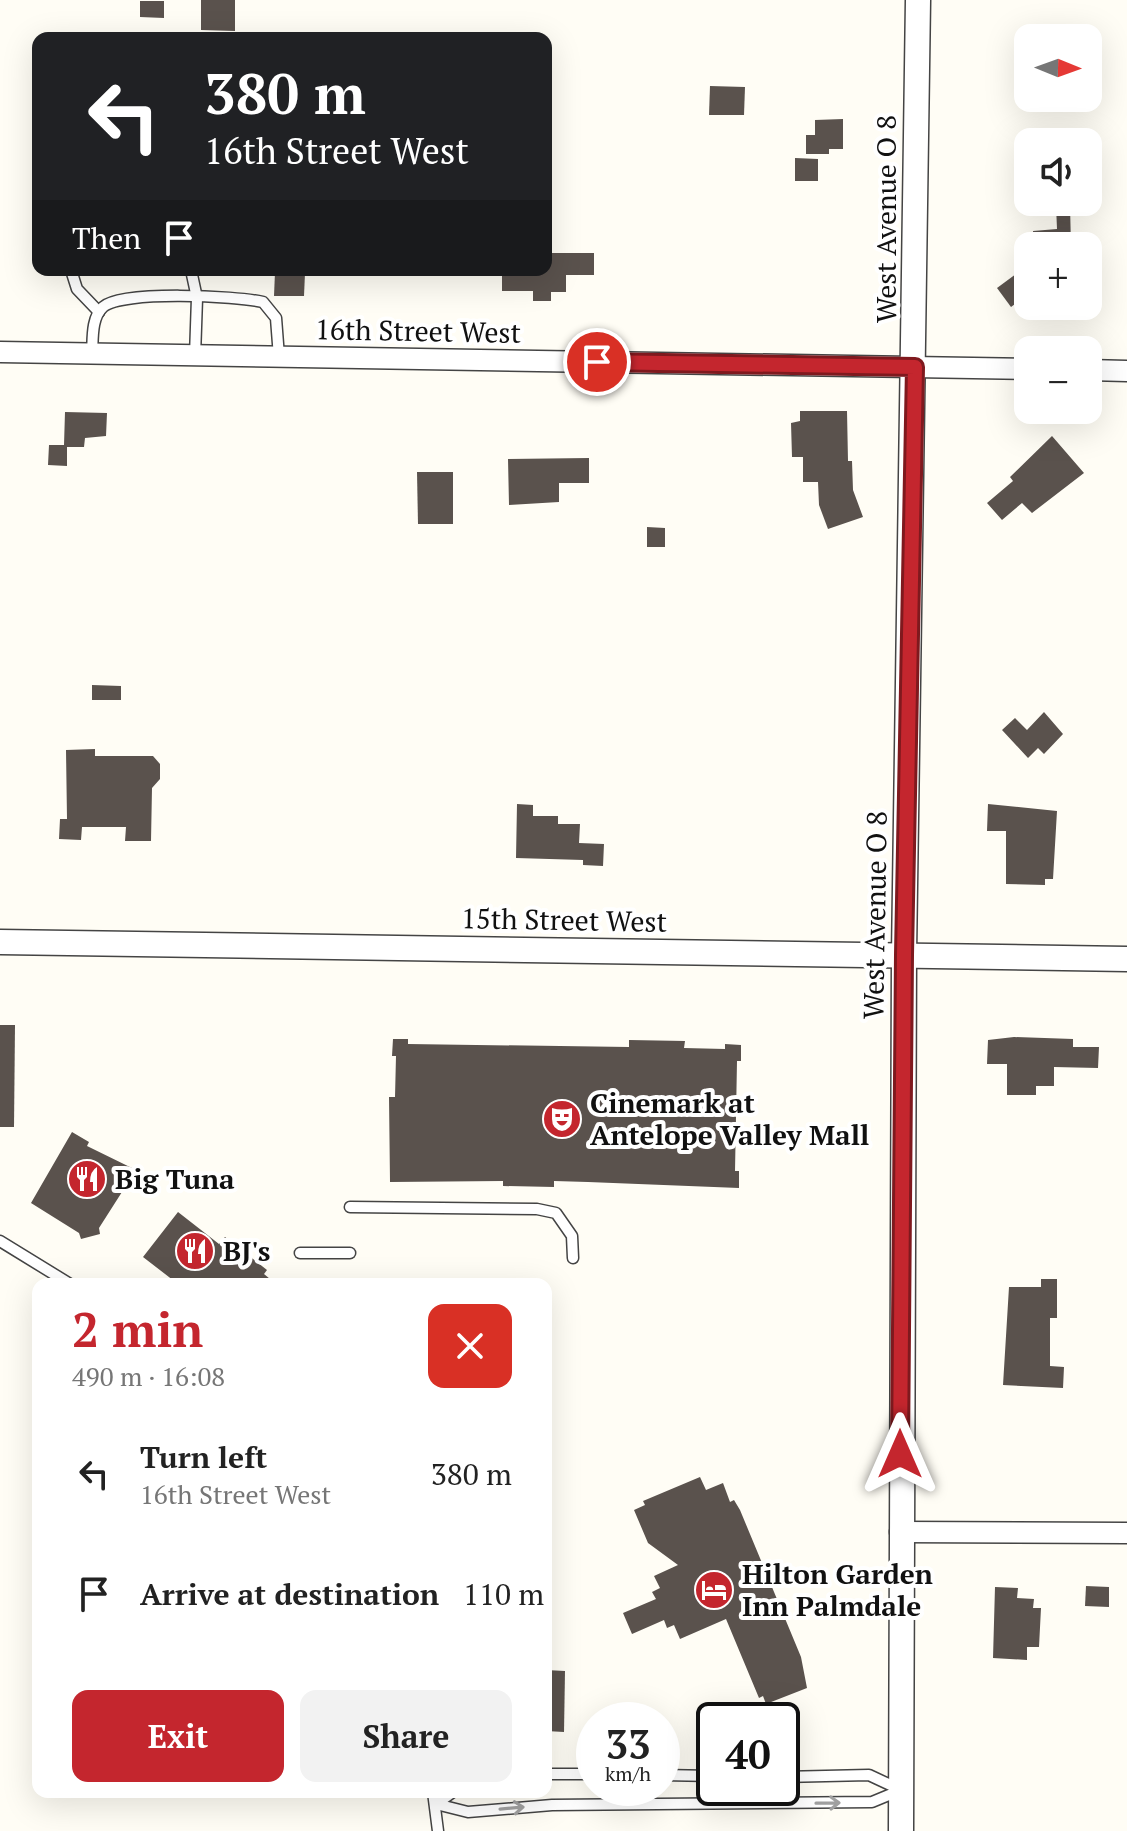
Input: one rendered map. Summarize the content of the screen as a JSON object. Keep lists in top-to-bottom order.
{
  "streets": {
    "street": ["West Avenue O 8", "16th Street West", "15th Street West"]
  },
  "crossings": [
    ["West Avenue O 8", "16th Street West"],
    ["West Avenue O 8", "15th Street West"]
  ],
  "places": {
    "theatre": ["Cinemark at Antelope Valley Mall"],
    "restaurant": ["Big Tuna", "BJ's"],
    "hotel": ["Hilton Garden Inn Palmdale"]
  },
  "north": "right",
  "page": {
    "map_buttons": ["+", "−"],
    "turn": ["380 m", "16th Street West"],
    "then": "Then",
    "heading": ["2 min", "490 m · 16:08"],
    "list": [
      {
        "name": "Turn left",
        "note": "16th Street West",
        "value": "380 m"
      },
      {
        "name": "Arrive at destination",
        "value": "110 m"
      }
    ],
    "buttons": ["Exit", "Share"],
    "speed": "33 km/h",
    "limit": "40"
  }
}
